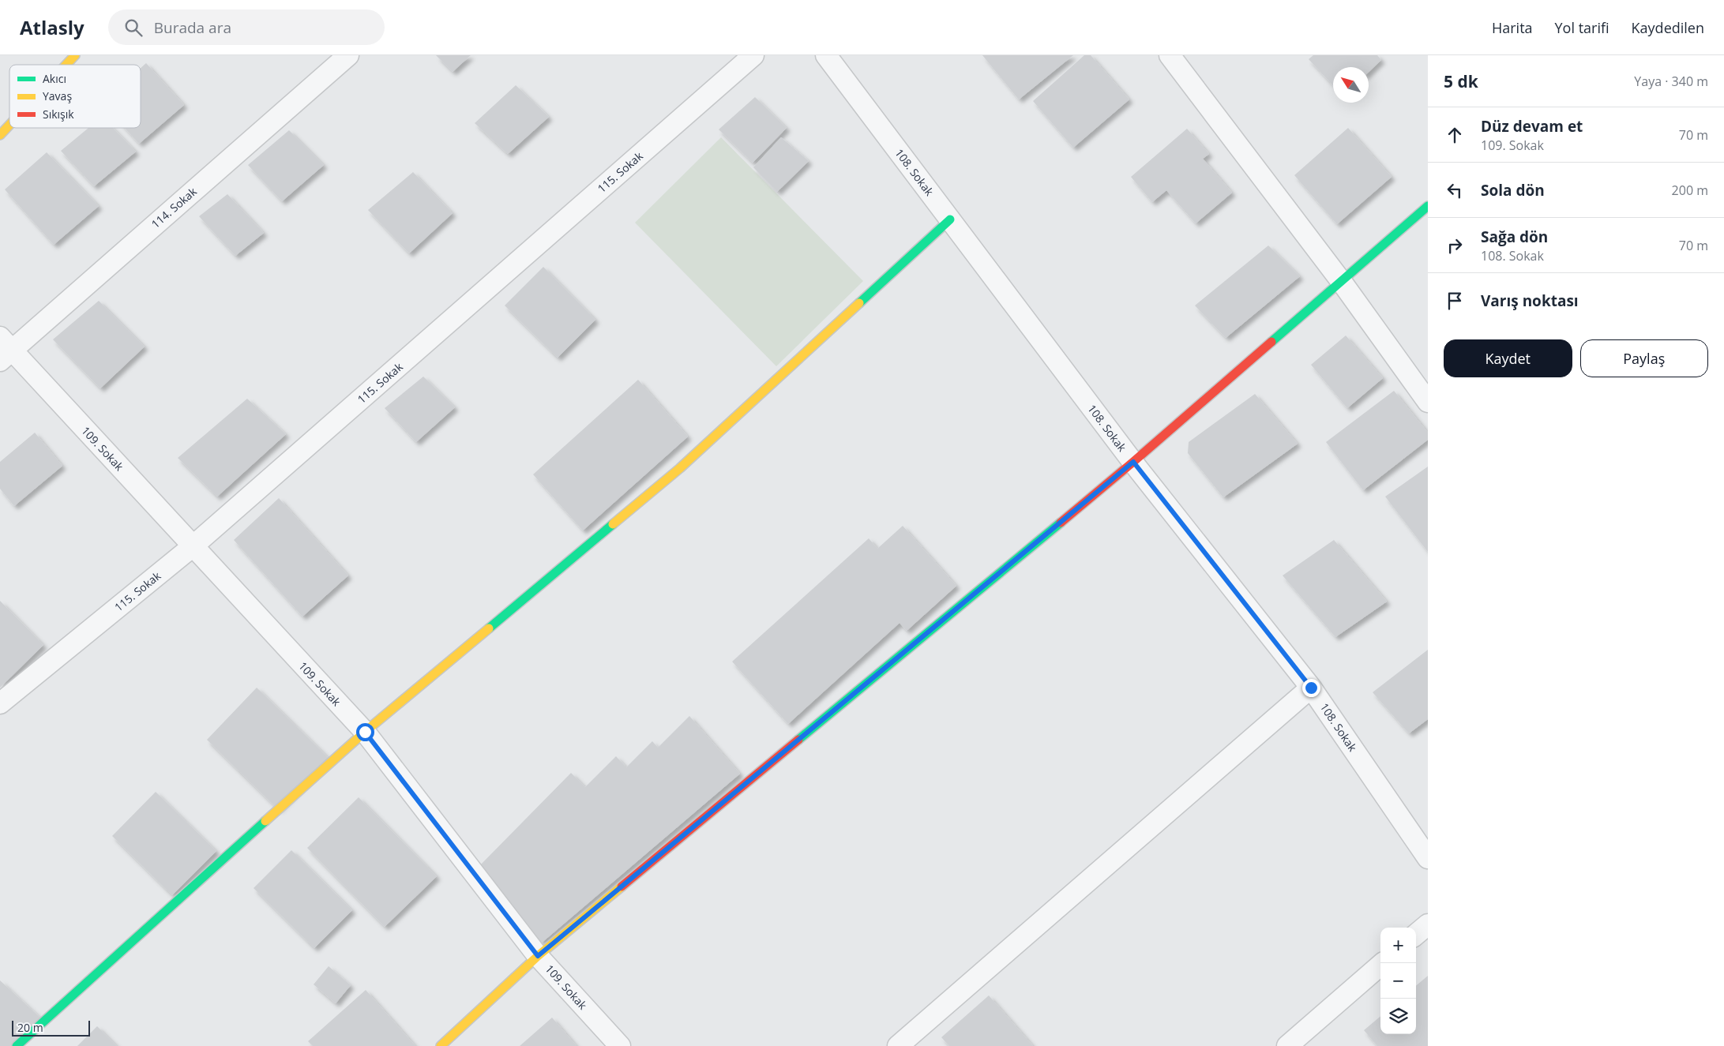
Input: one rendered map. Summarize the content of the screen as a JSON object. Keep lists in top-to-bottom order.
{
  "streets": {
    "street": [
      "115. Sokak",
      "108. Sokak",
      "114. Sokak",
      "109. Sokak"
    ]
  },
  "crossings": [
    ["115. Sokak", "109. Sokak"],
    ["114. Sokak", "109. Sokak"]
  ],
  "legend": ["Akıcı", "Yavaş", "Sıkışık"],
  "scale_bar": "20 m",
  "north": "top left",
  "page": {
    "header": "Atlasly",
    "search": "Burada ara",
    "nav": ["Harita", "Yol tarifi", "Kaydedilen"],
    "heading": ["5 dk", "Yaya · 340 m"],
    "list": [
      ["Düz devam et", "109. Sokak", "70 m"],
      ["Sola dön", "200 m"],
      ["Sağa dön", "108. Sokak", "70 m"],
      "Varış noktası"
    ],
    "buttons": ["Kaydet", "Paylaş"],
    "map_buttons": ["+", "−"],
    "scale": "20 m"
  }
}
